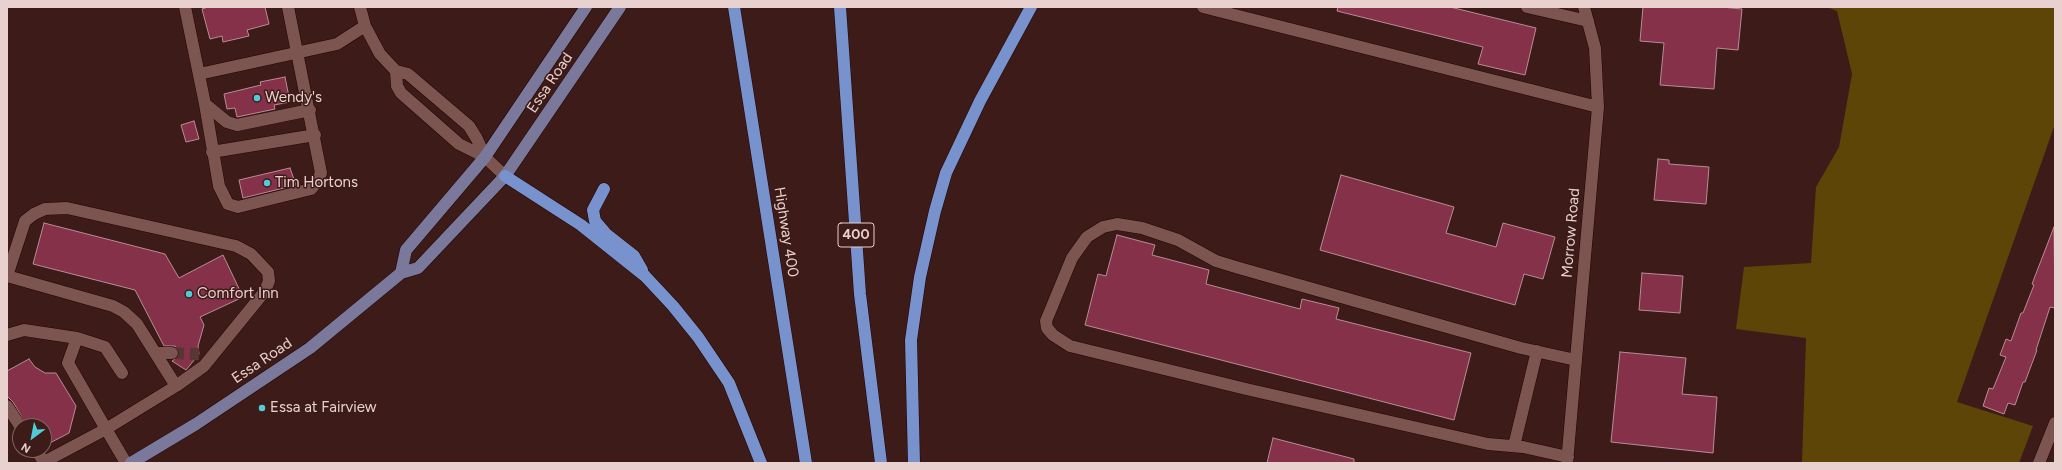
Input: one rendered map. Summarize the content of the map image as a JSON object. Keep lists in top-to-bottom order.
{
  "streets": {
    "highway": ["Highway 400", "400"],
    "main road": ["Essa Road"],
    "street": ["Morrow Road"]
  },
  "places": [
    "Wendy's",
    "Tim Hortons",
    "Comfort Inn",
    "Essa at Fairview"
  ],
  "north": "bottom left"
}
